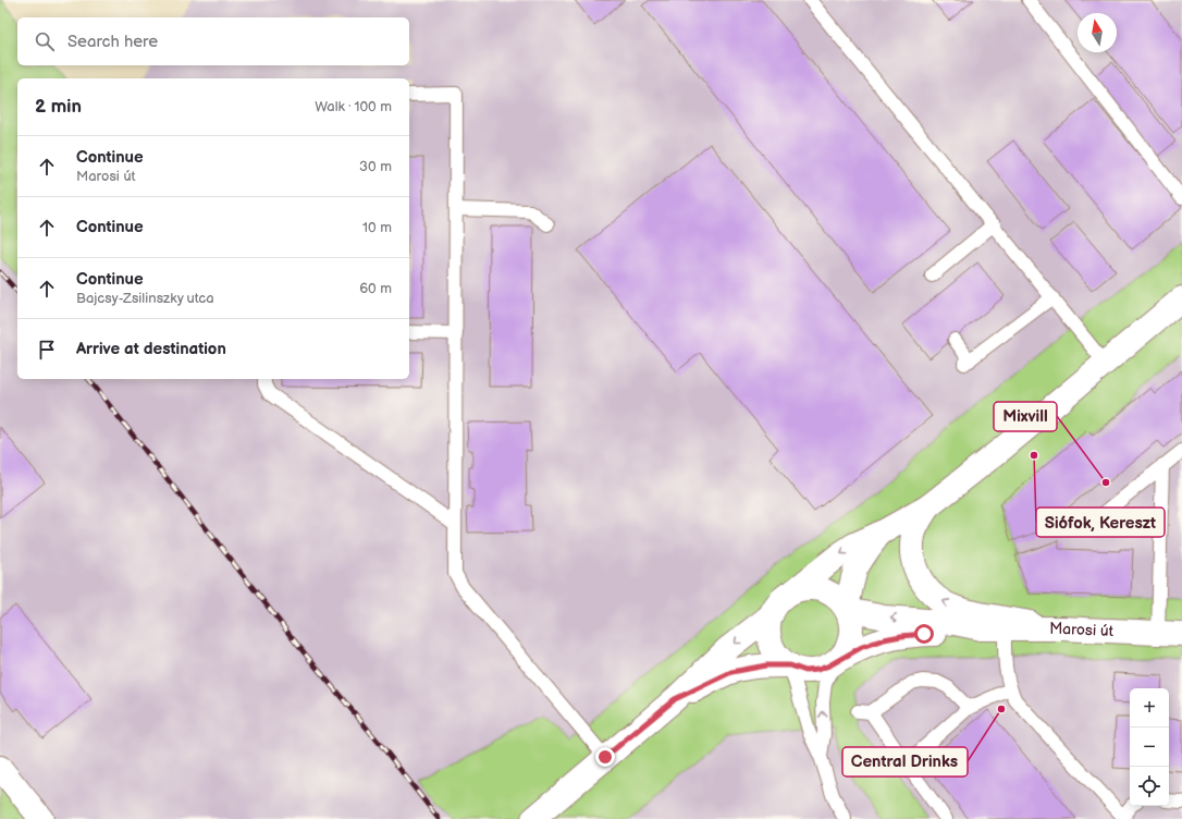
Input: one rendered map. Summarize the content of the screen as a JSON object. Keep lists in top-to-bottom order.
{
  "streets": {
    "street": ["Marosi út"]
  },
  "places": ["Siófok, Kereszt", "Mixvill", "Central Drinks"],
  "north": "top",
  "page": {
    "search": "Search here",
    "heading": ["2 min", "Walk · 100 m"],
    "list": [
      ["Continue", "Marosi út", "30 m"],
      ["Continue", "10 m"],
      ["Continue", "Bajcsy-Zsilinszky utca", "60 m"],
      "Arrive at destination"
    ],
    "map_buttons": ["+", "−"]
  }
}
